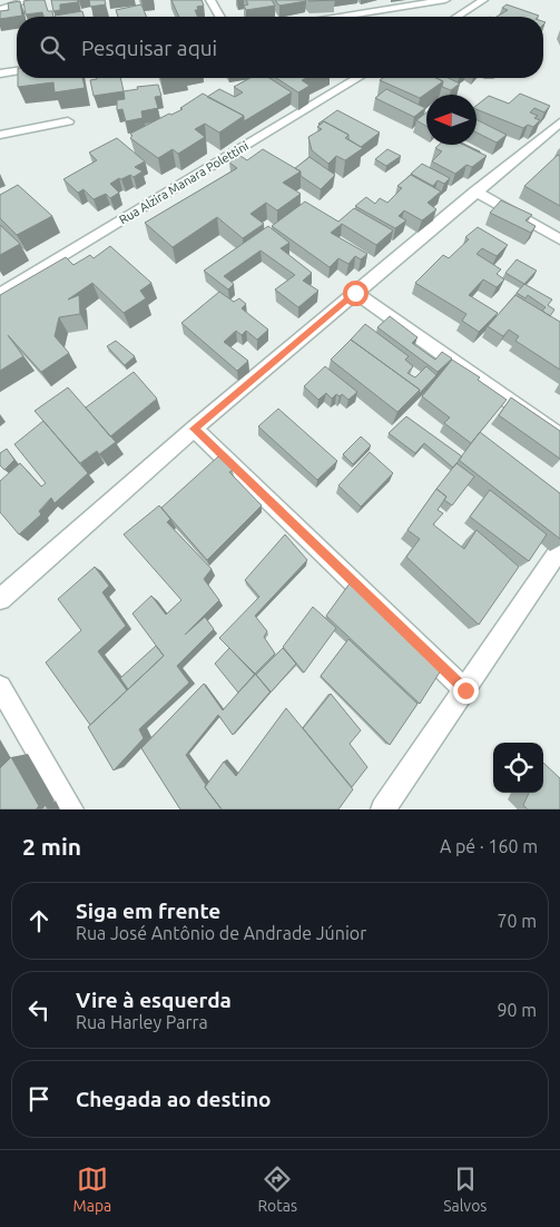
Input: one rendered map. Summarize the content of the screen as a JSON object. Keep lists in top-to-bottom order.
{
  "streets": {
    "street": ["Rua Alzira Manara Polettini"]
  },
  "north": "left",
  "page": {
    "search": "Pesquisar aqui",
    "heading": ["2 min", "A pé · 160 m"],
    "list": [
      ["Siga em frente", "Rua José Antônio de Andrade Júnior", "70 m"],
      ["Vire à esquerda", "Rua Harley Parra", "90 m"],
      "Chegada ao destino"
    ],
    "nav": ["Mapa", "Rotas", "Salvos"]
  }
}
